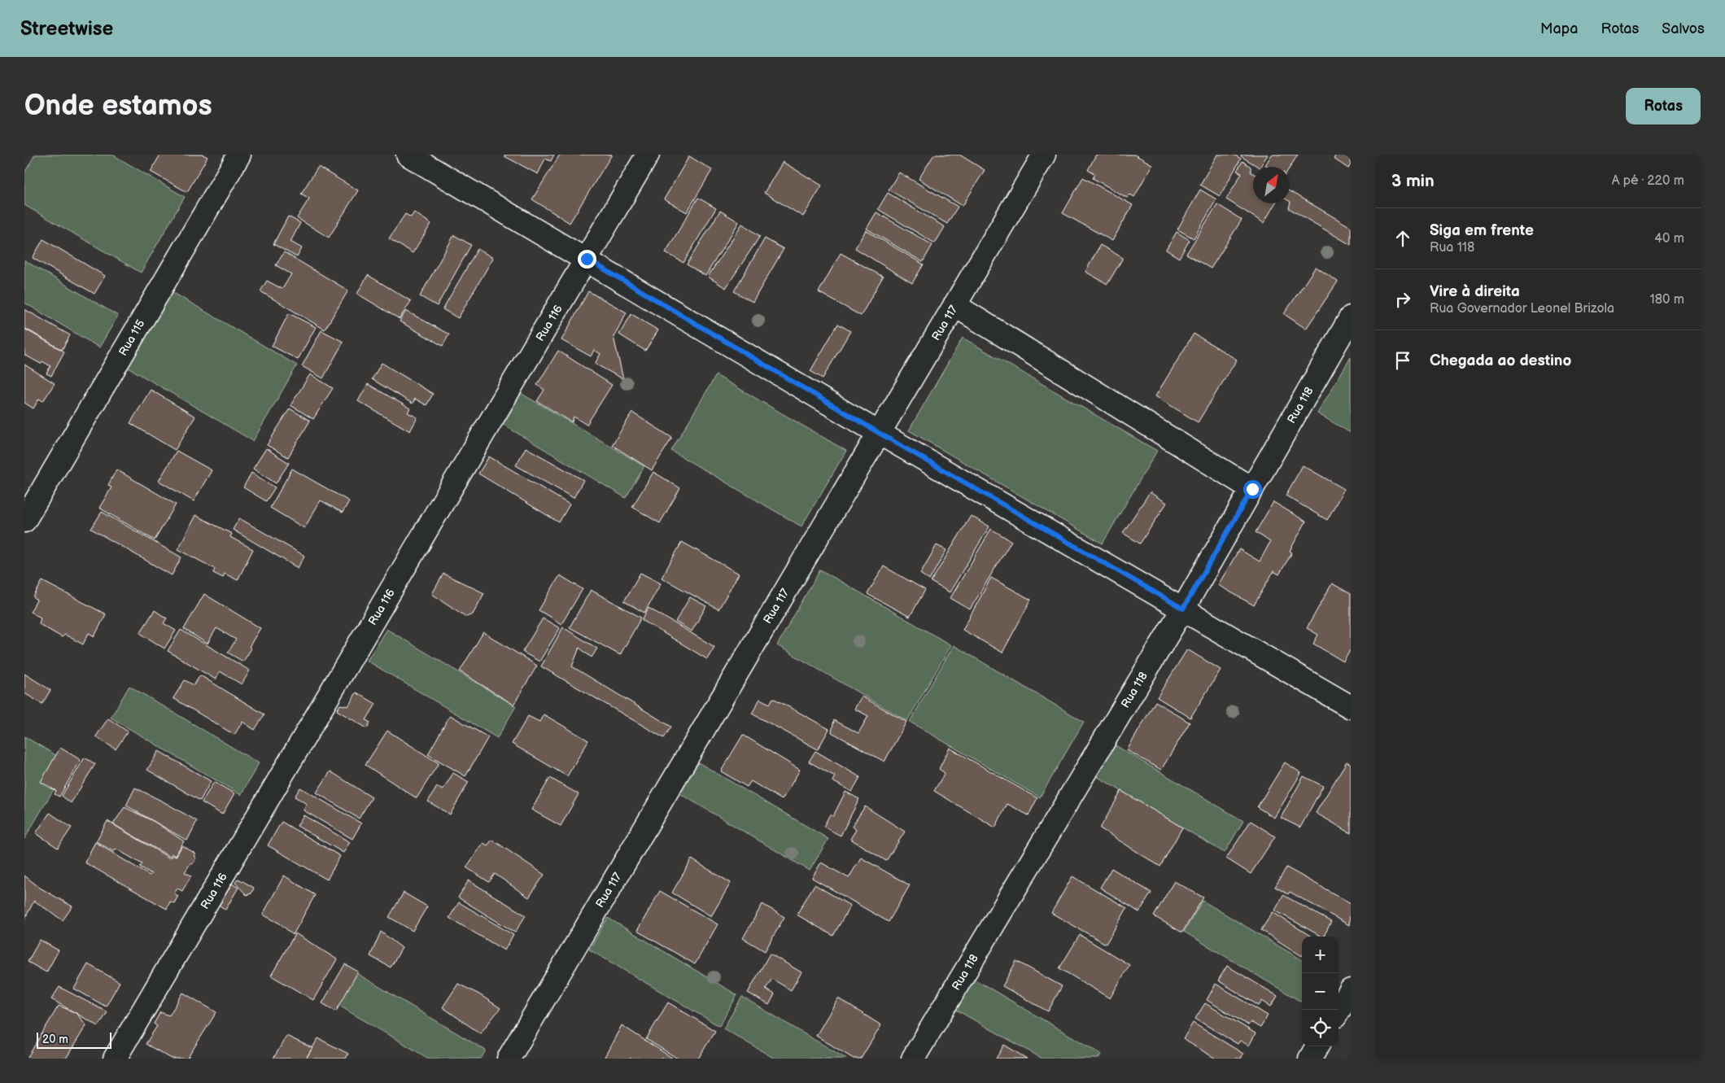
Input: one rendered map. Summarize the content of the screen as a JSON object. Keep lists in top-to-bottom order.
{
  "streets": {
    "street": [
      "Rua 116",
      "Rua 117",
      "Rua 115",
      "Rua 118"
    ]
  },
  "scale_bar": "20 m",
  "north": "top right",
  "page": {
    "header": "Streetwise",
    "nav": ["Mapa", "Rotas", "Salvos"],
    "buttons": "Rotas",
    "title": "Onde estamos",
    "heading": ["3 min", "A pé · 220 m"],
    "list": [
      ["Siga em frente", "Rua 118", "40 m"],
      ["Vire à direita", "Rua Governador Leonel Brizola", "180 m"],
      "Chegada ao destino"
    ],
    "map_buttons": ["+", "−"],
    "scale": "20 m"
  }
}
